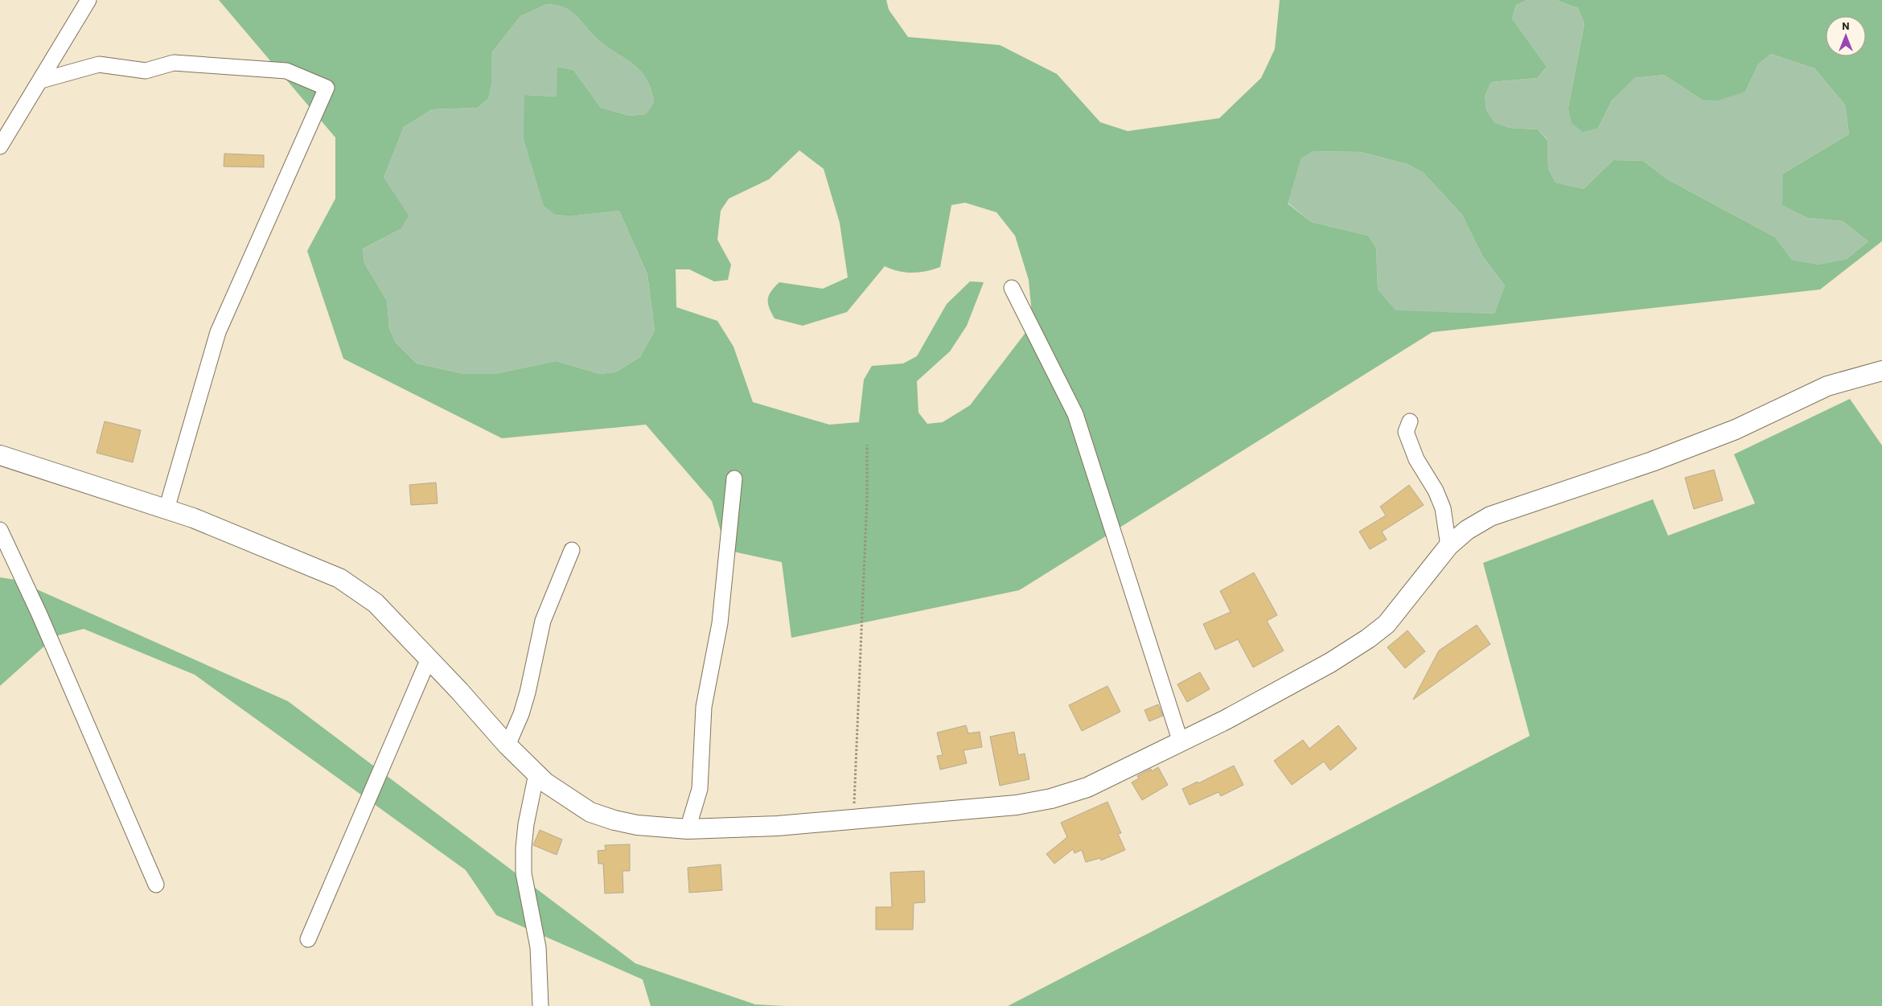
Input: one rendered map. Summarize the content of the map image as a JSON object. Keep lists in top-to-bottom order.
{
  "north": "top"
}
